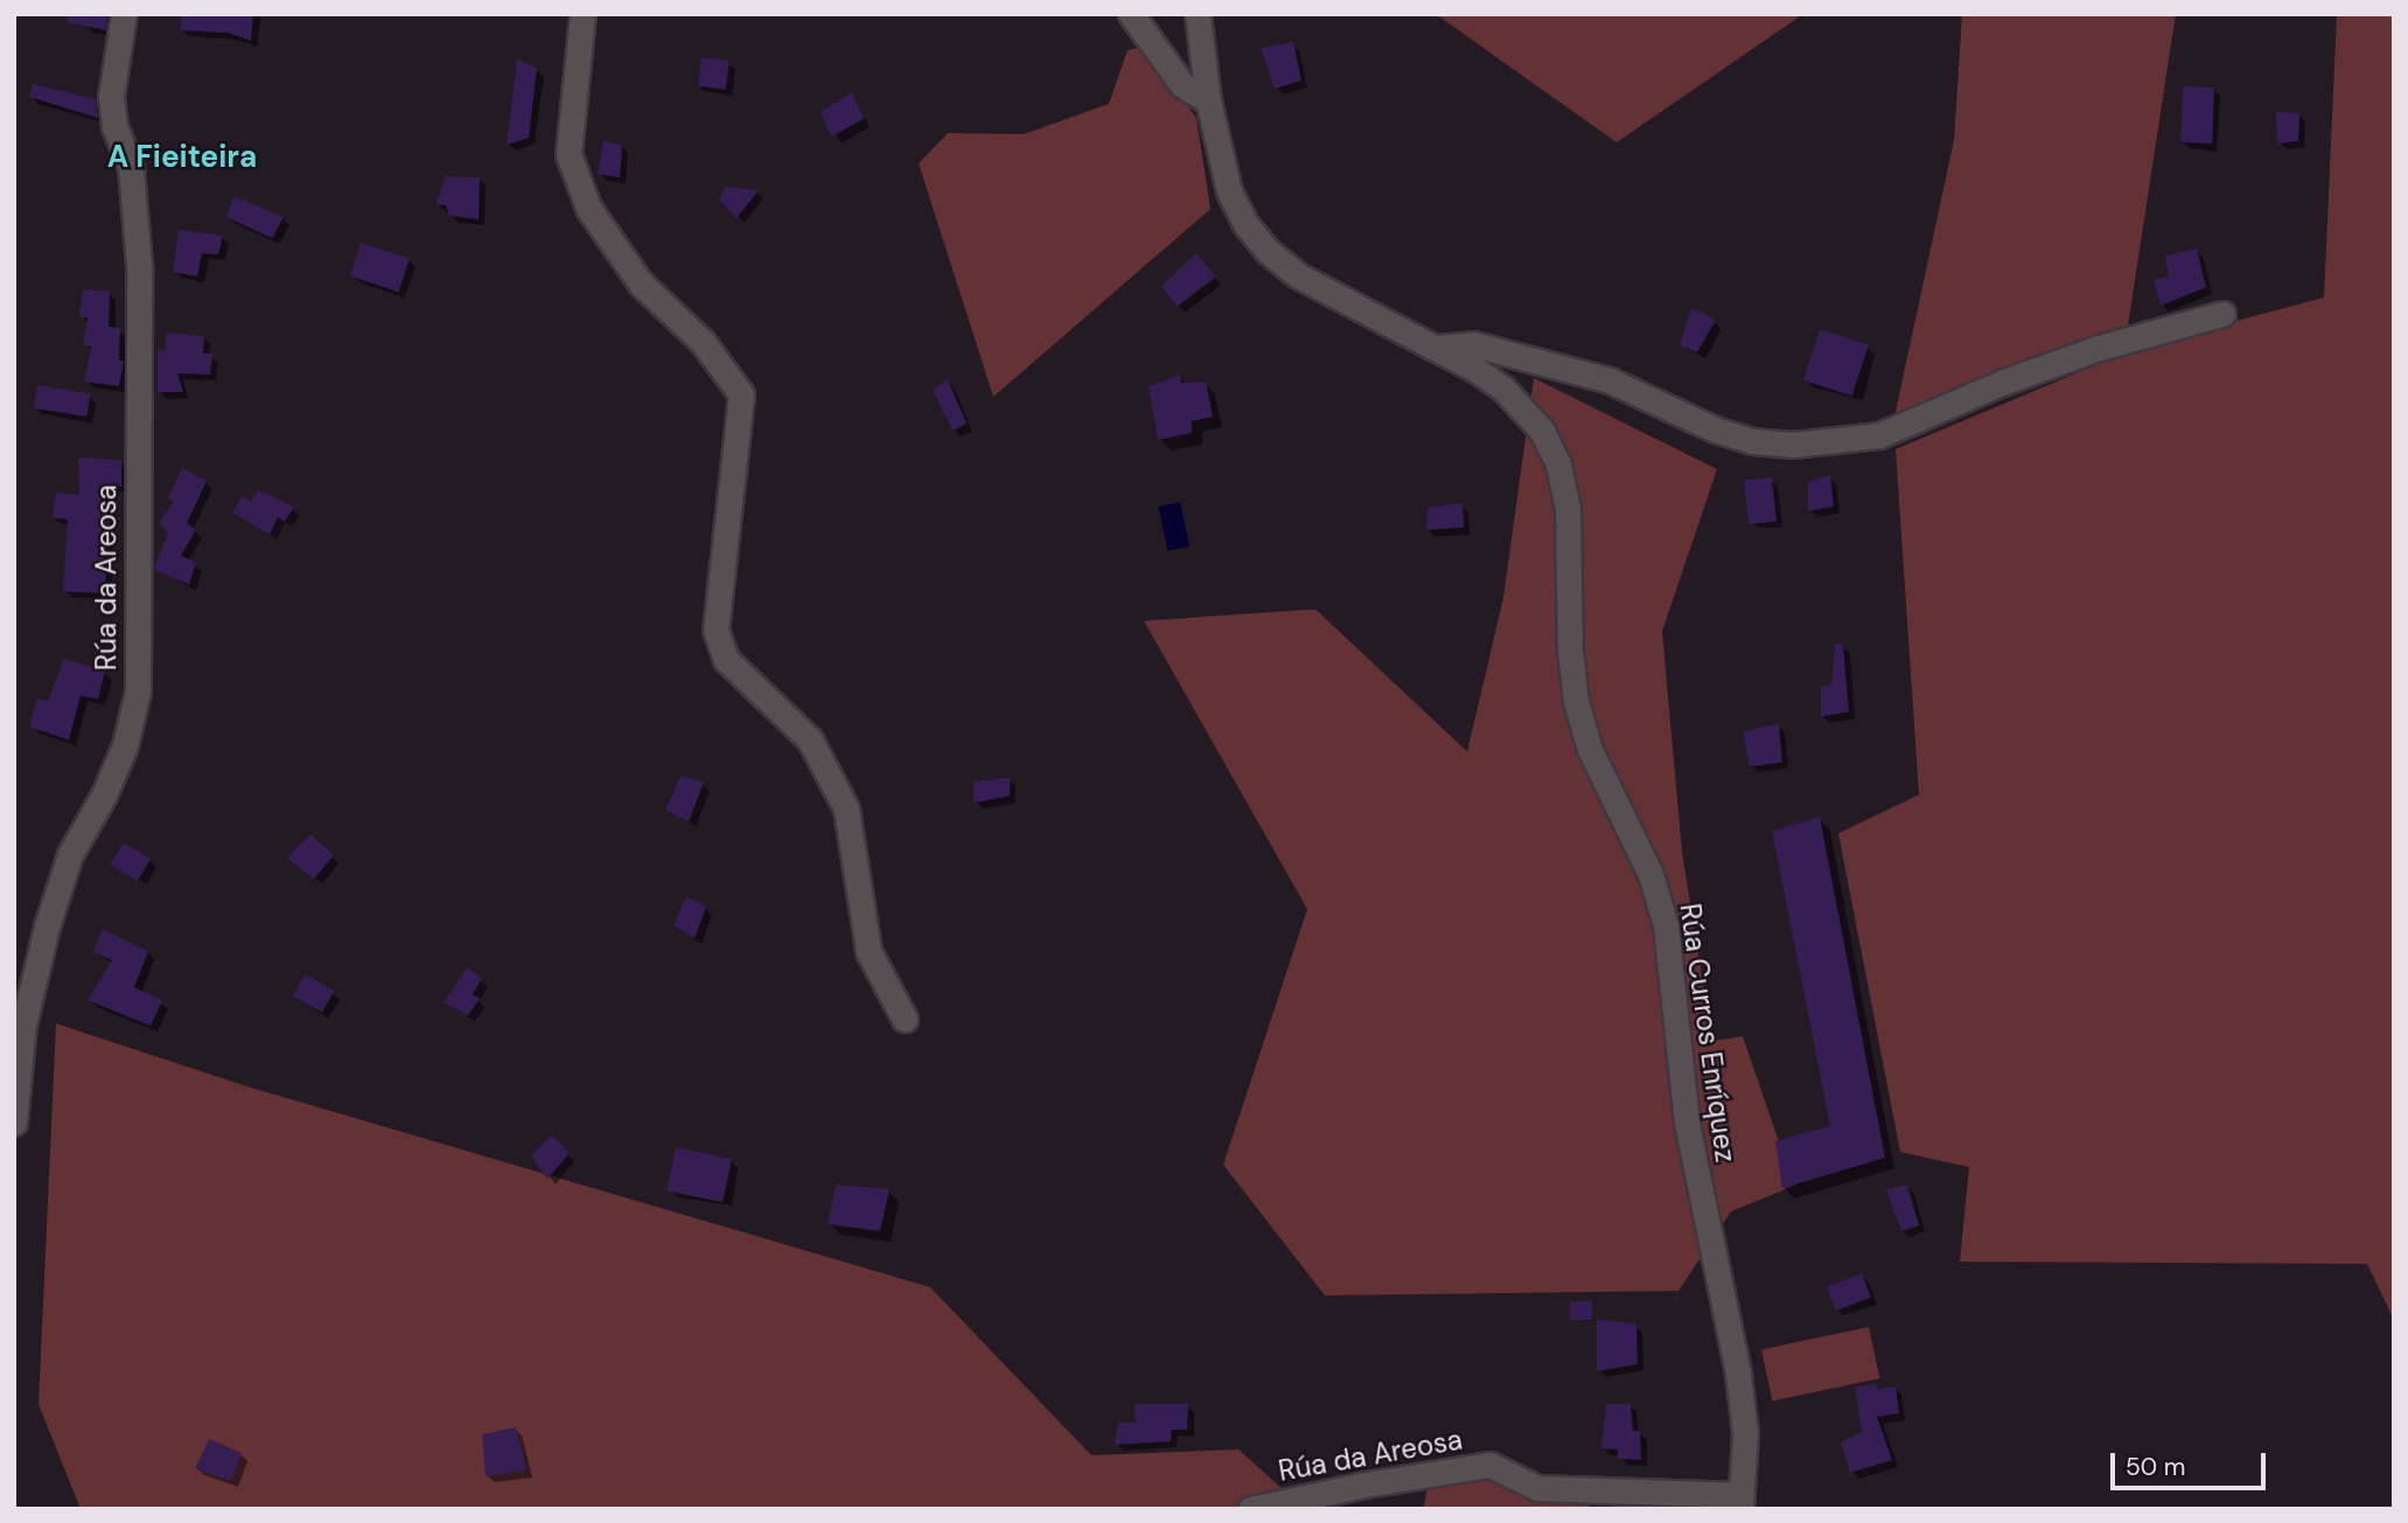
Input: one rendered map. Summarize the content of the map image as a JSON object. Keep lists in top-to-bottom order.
{
  "streets": {
    "street": ["Rúa da Areosa", "Rúa Curros Enríquez"]
  },
  "crossings": [
    ["Rúa da Areosa", "Rúa Curros Enríquez"]
  ],
  "districts": ["A Fieiteira"],
  "scale_bar": "50 m"
}
